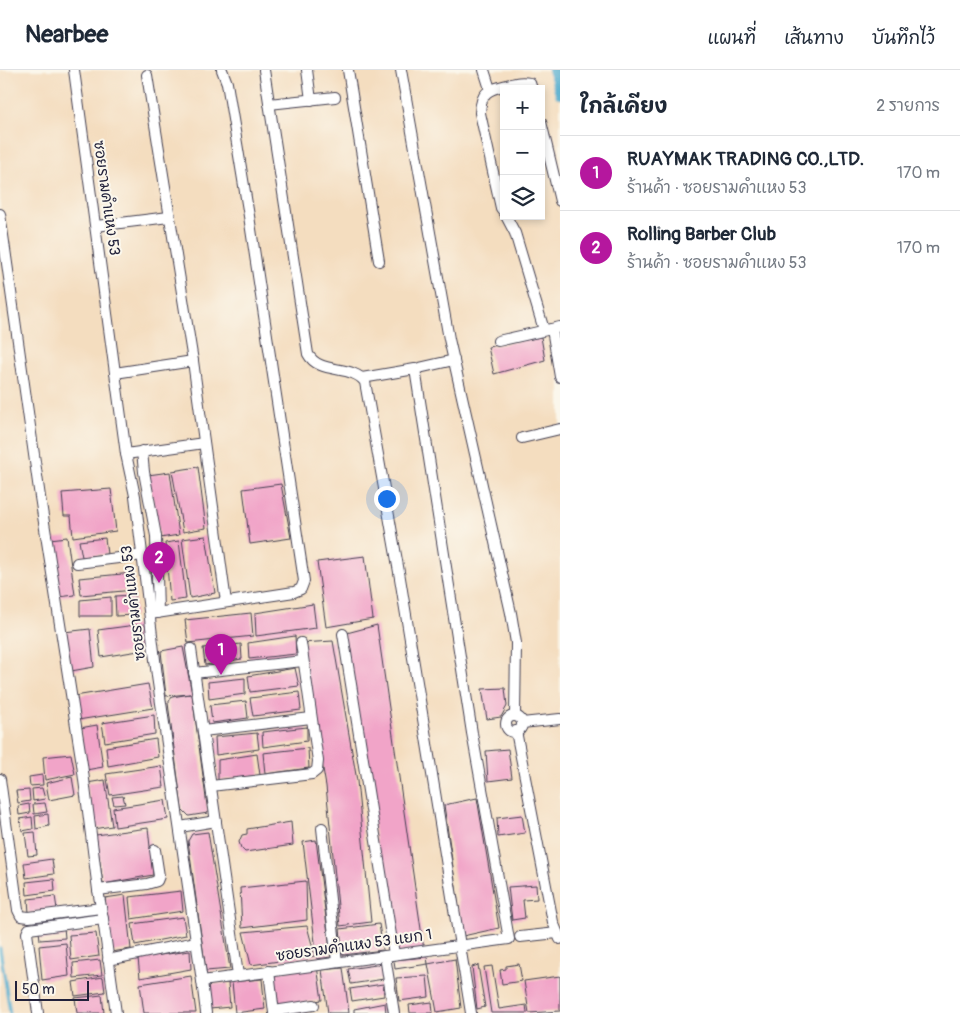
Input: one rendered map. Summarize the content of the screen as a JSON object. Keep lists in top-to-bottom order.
{
  "streets": {
    "street": ["ซอยรามคำแหง 53", "ซอยรามคำแหง 53 แยก 1"]
  },
  "crossings": [
    ["ซอยรามคำแหง 53", "ซอยรามคำแหง 53 แยก 1"]
  ],
  "scale_bar": "50 m",
  "page": {
    "header": "Nearbee",
    "nav": ["แผนที่", "เส้นทาง", "บันทึกไว้"],
    "heading": ["ใกล้เคียง", "2 รายการ"],
    "map_buttons": ["+", "−"],
    "list": [
      {
        "mark": "1",
        "name": "RUAYMAK TRADING CO.,LTD.",
        "note": "ร้านค้า · ซอยรามคำแหง 53",
        "value": "170 m"
      },
      {
        "mark": "2",
        "name": "Rolling Barber Club",
        "note": "ร้านค้า · ซอยรามคำแหง 53",
        "value": "170 m"
      }
    ],
    "pins": ["2", "1"],
    "scale": "50 m"
  }
}
